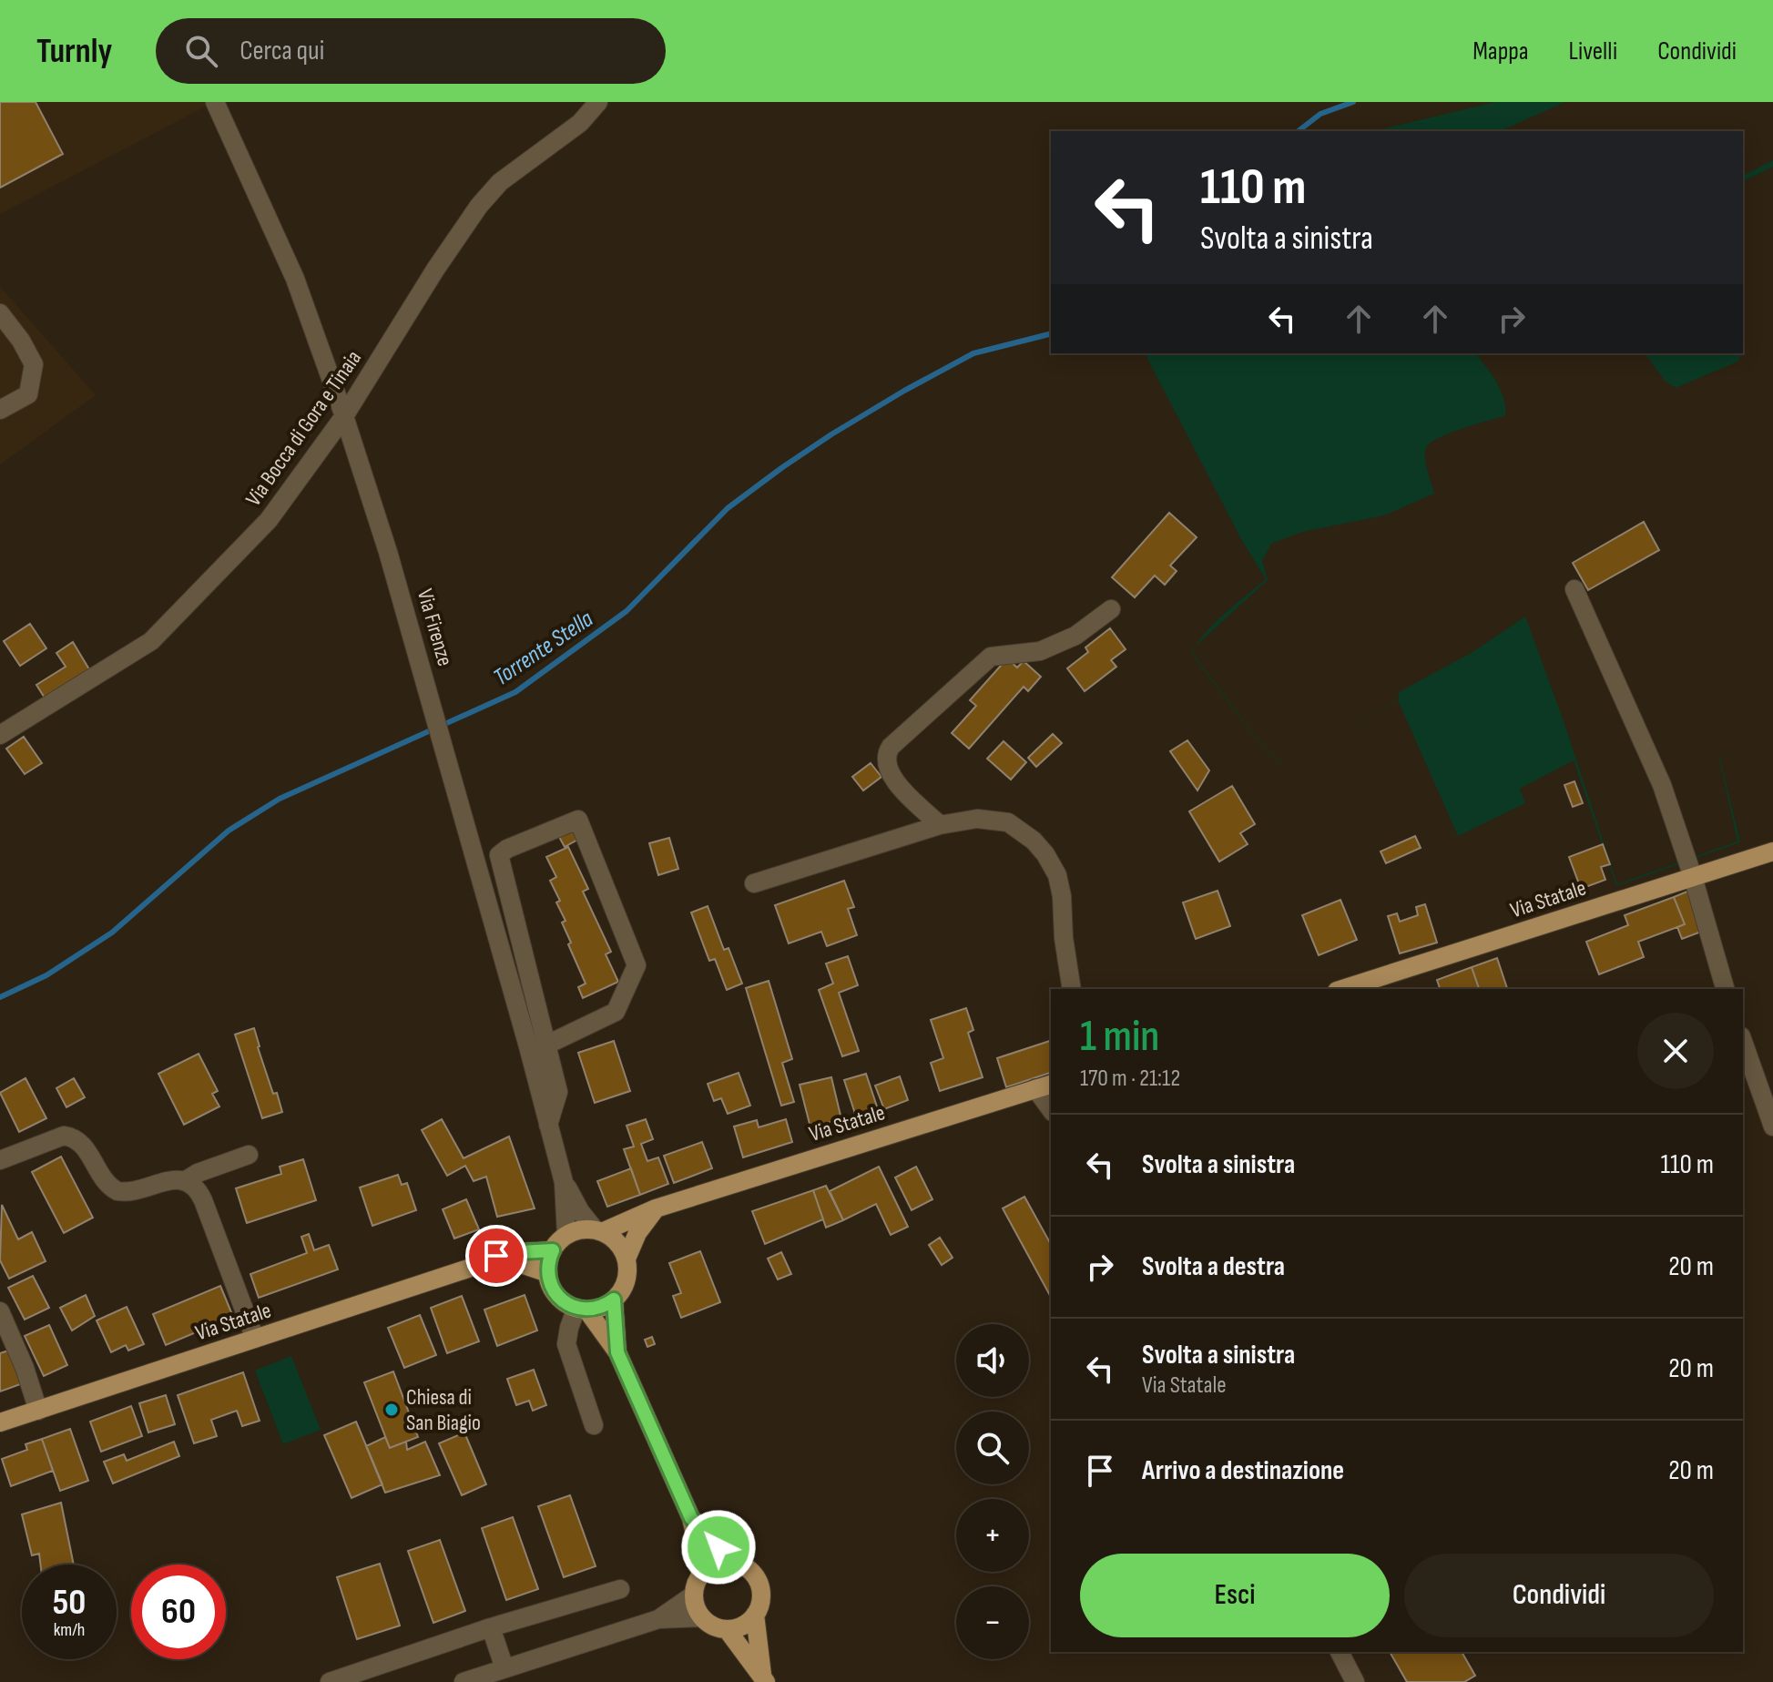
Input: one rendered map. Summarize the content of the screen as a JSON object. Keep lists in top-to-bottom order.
{
  "streets": {
    "main road": ["Via Statale"],
    "street": ["Via Bocca di Gora e Tinaia", "Via Firenze"]
  },
  "crossings": [
    ["Via Bocca di Gora e Tinaia", "Via Firenze"]
  ],
  "water": ["Torrente Stella"],
  "places": ["Chiesa di San Biagio"],
  "page": {
    "header": "Turnly",
    "search": "Cerca qui",
    "nav": ["Mappa", "Livelli", "Condividi"],
    "turn": ["110 m", "Svolta a sinistra"],
    "heading": ["1 min", "170 m · 21:12"],
    "list": [
      {
        "name": "Svolta a sinistra",
        "value": "110 m"
      },
      {
        "name": "Svolta a destra",
        "value": "20 m"
      },
      {
        "name": "Svolta a sinistra",
        "note": "Via Statale",
        "value": "20 m"
      },
      {
        "name": "Arrivo a destinazione",
        "value": "20 m"
      }
    ],
    "map_buttons": ["+", "−"],
    "buttons": ["Esci", "Condividi"],
    "speed": "50 km/h",
    "limit": "60"
  }
}
